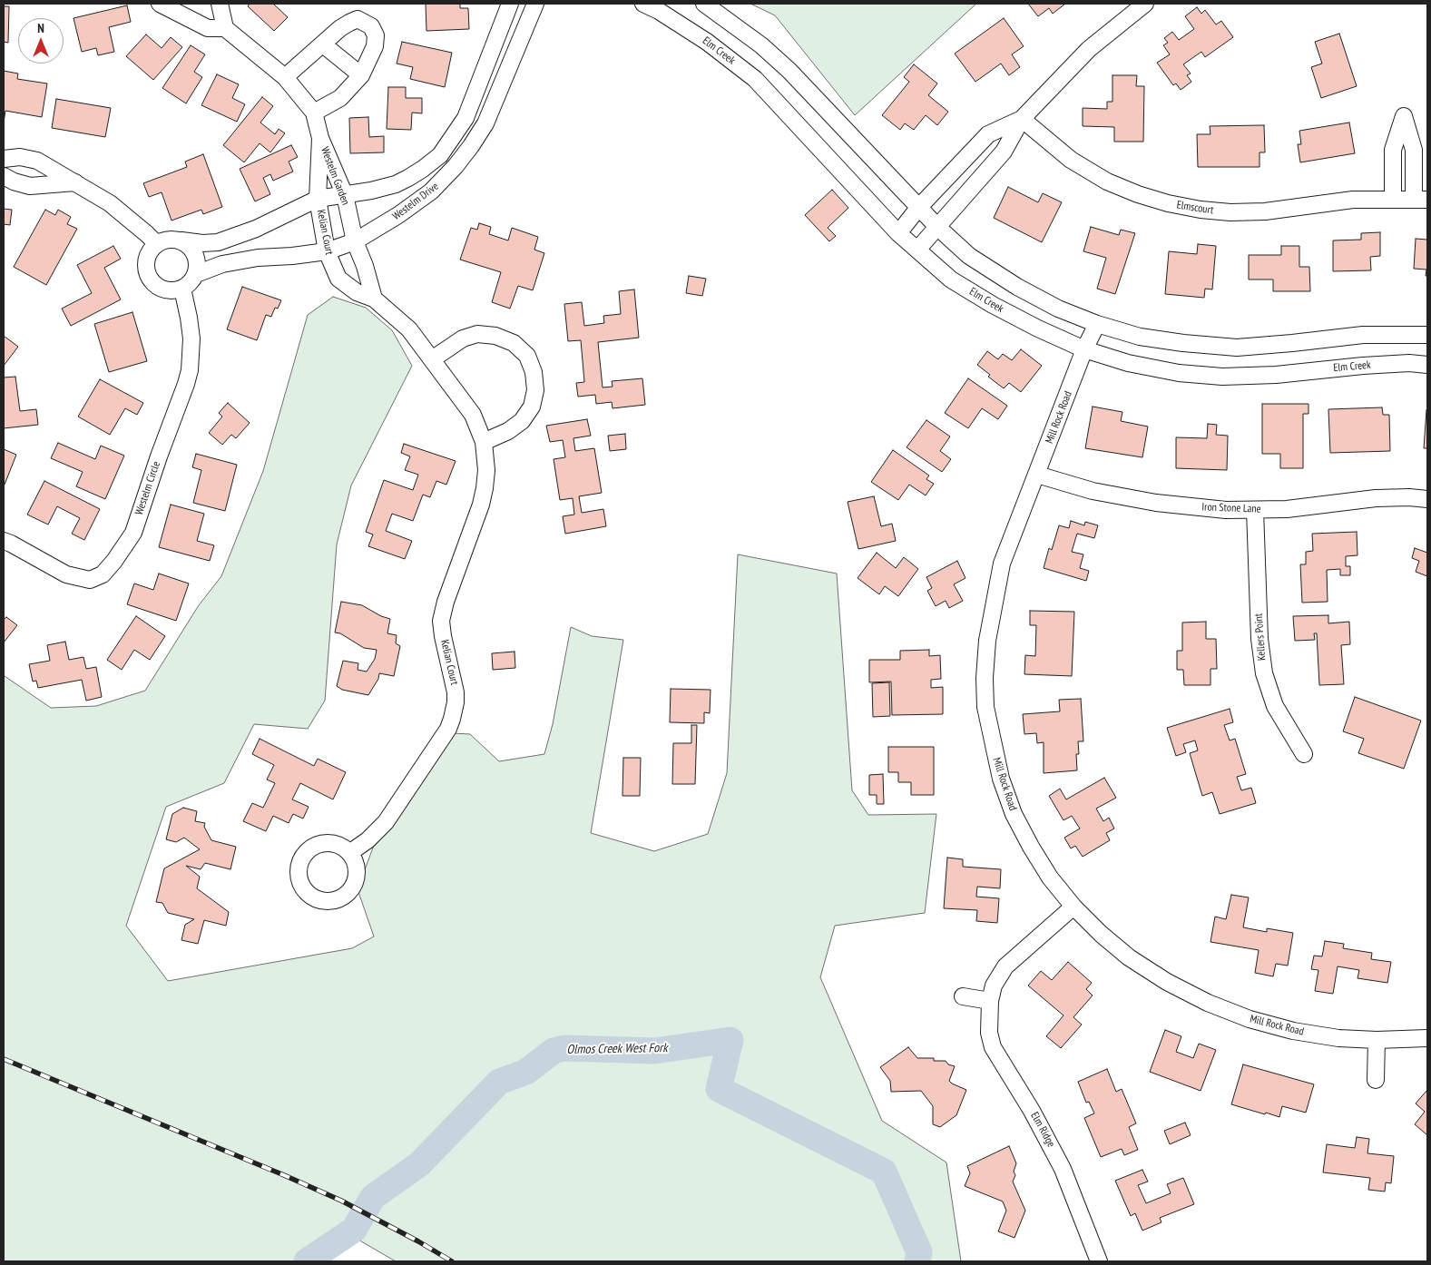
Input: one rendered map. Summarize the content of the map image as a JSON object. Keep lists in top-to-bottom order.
{
  "streets": {
    "street": [
      "Elm Creek",
      "Westelm Garden",
      "Westelm Drive",
      "Elmscourt",
      "Kelian Court",
      "Mill Rock Road",
      "Westelm Circle",
      "Iron Stone Lane",
      "Kellers Point",
      "Elm Ridge"
    ]
  },
  "crossings": [
    ["Elm Creek", "Mill Rock Road"],
    ["Westelm Garden", "Westelm Drive"],
    ["Westelm Garden", "Kelian Court"],
    ["Westelm Drive", "Kelian Court"],
    ["Westelm Drive", "Westelm Circle"],
    ["Mill Rock Road", "Iron Stone Lane"],
    ["Mill Rock Road", "Elm Ridge"],
    ["Iron Stone Lane", "Kellers Point"]
  ],
  "water": ["Olmos Creek West Fork"],
  "north": "top"
}
